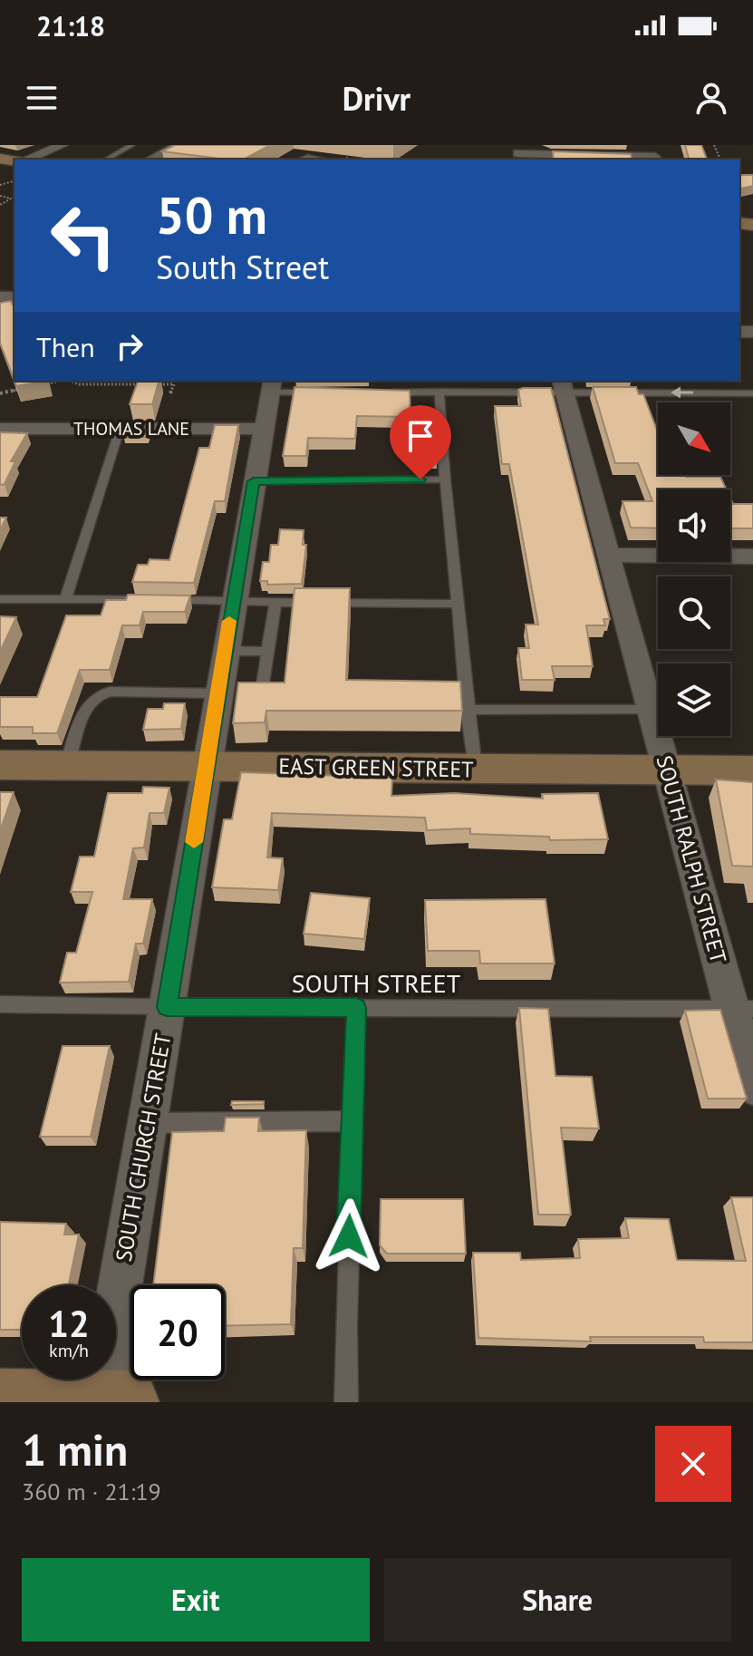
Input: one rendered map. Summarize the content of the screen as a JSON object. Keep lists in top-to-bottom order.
{
  "streets": {
    "street": [
      "THOMAS LANE",
      "EAST GREEN STREET",
      "SOUTH RALPH STREET",
      "SOUTH CHURCH STREET"
    ],
    "lane": ["SOUTH STREET"]
  },
  "crossings": [
    ["THOMAS LANE", "SOUTH CHURCH STREET"],
    ["EAST GREEN STREET", "SOUTH RALPH STREET"],
    ["EAST GREEN STREET", "SOUTH CHURCH STREET"],
    ["SOUTH RALPH STREET", "SOUTH STREET"],
    ["SOUTH STREET", "SOUTH CHURCH STREET"]
  ],
  "north": "bottom right",
  "page": {
    "status": "21:18",
    "header": "Drivr",
    "turn": ["50 m", "South Street"],
    "then": "Then",
    "speed": "12 km/h",
    "limit": "20",
    "heading": ["1 min", "360 m · 21:19"],
    "buttons": ["Exit", "Share"]
  }
}
